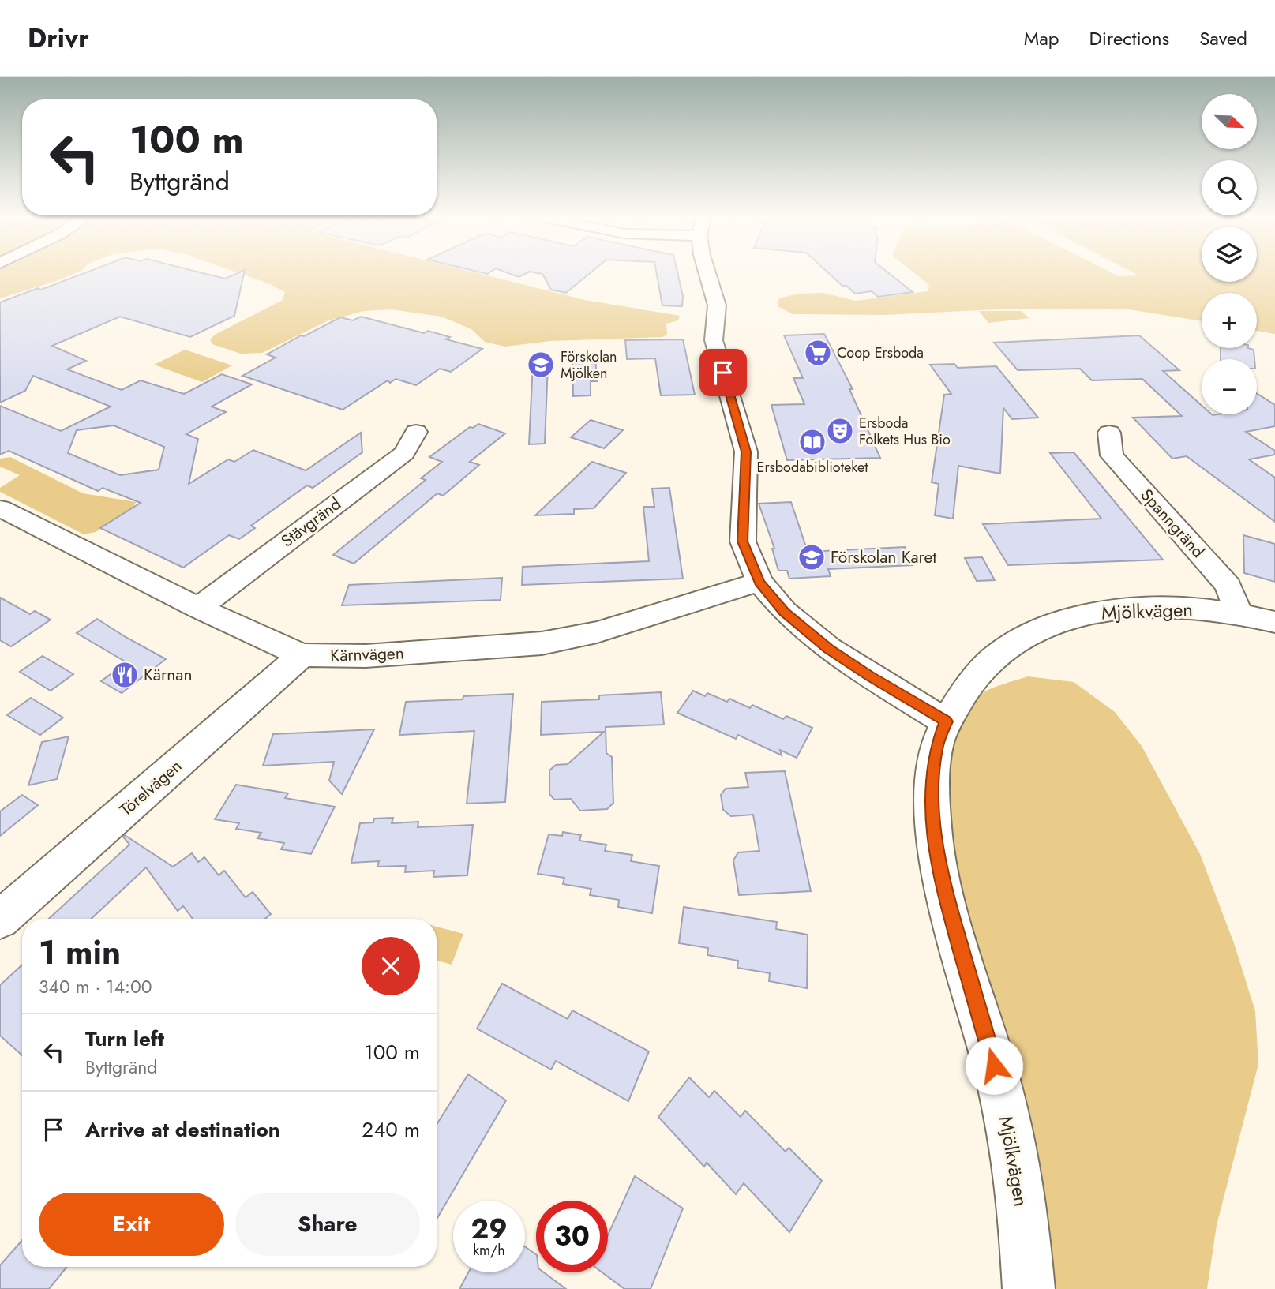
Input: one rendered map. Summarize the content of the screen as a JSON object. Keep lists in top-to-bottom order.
{
  "streets": {
    "street": [
      "Stävgränd",
      "Spanngränd",
      "Mjölkvägen",
      "Kärnvägen",
      "Törelvägen"
    ]
  },
  "crossings": [
    ["Stävgränd", "Kärnvägen"],
    ["Spanngränd", "Mjölkvägen"],
    ["Kärnvägen", "Törelvägen"]
  ],
  "places": {
    "supermarket": ["Coop Ersboda"],
    "school or university": ["Förskolan Mjölken", "Förskolan Karet"],
    "theatre": ["Ersboda Folkets Hus Bio"],
    "library": ["Ersbodabiblioteket"],
    "restaurant": ["Kärnan"]
  },
  "north": "bottom right",
  "page": {
    "header": "Drivr",
    "nav": ["Map", "Directions", "Saved"],
    "map_buttons": ["+", "−"],
    "turn": ["100 m", "Byttgränd"],
    "heading": ["1 min", "340 m · 14:00"],
    "list": [
      {
        "name": "Turn left",
        "note": "Byttgränd",
        "value": "100 m"
      },
      {
        "name": "Arrive at destination",
        "value": "240 m"
      }
    ],
    "buttons": ["Exit", "Share"],
    "speed": "29 km/h",
    "limit": "30"
  }
}
